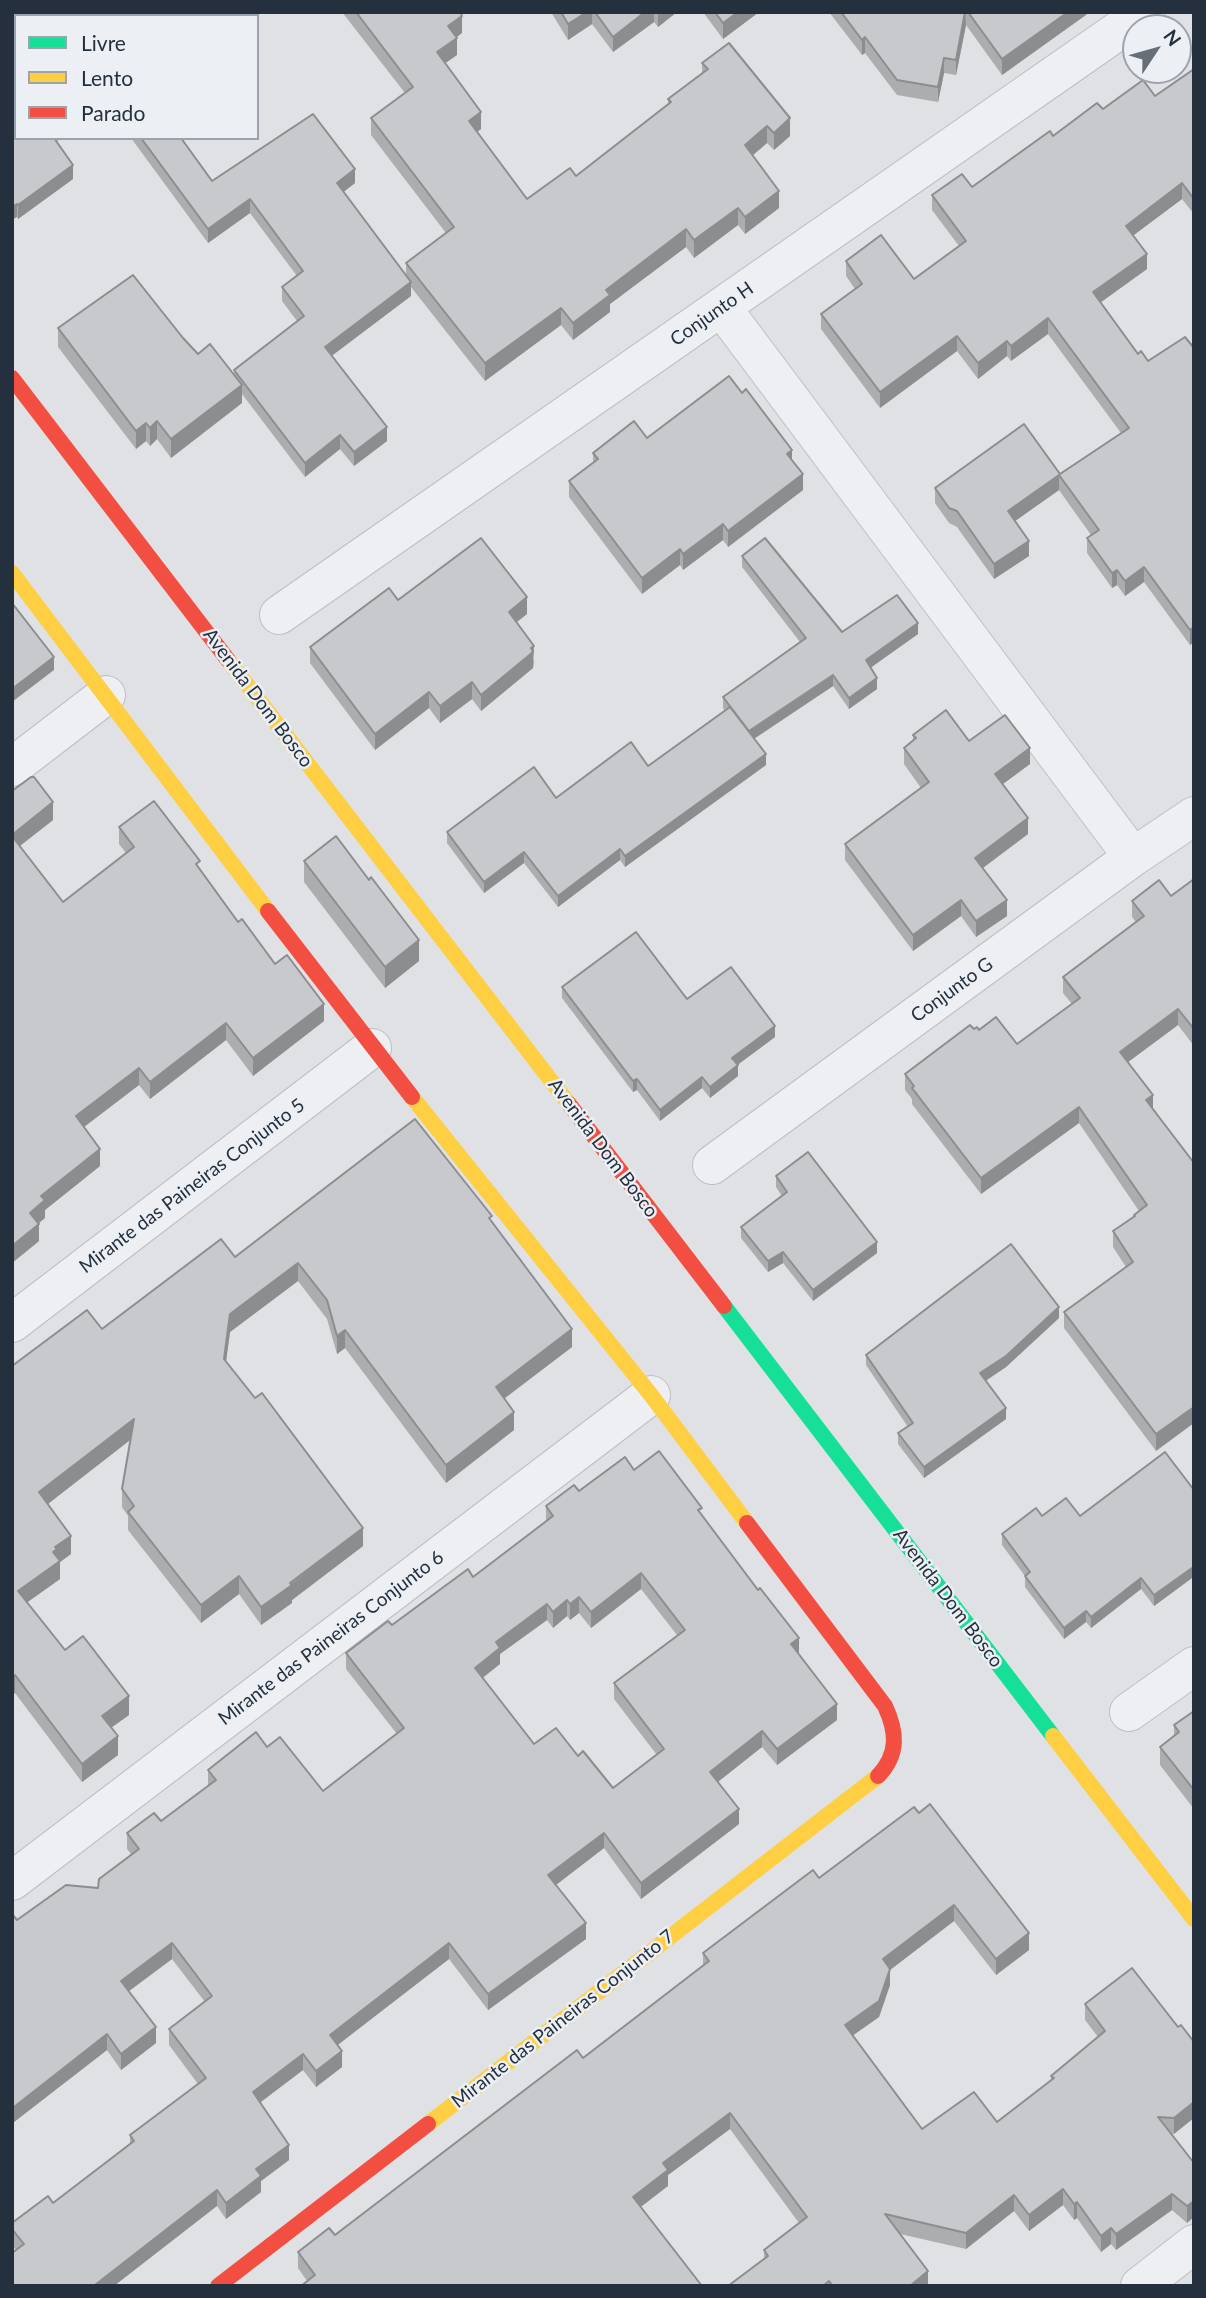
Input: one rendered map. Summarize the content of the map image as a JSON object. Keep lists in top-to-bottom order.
{
  "streets": {
    "street": [
      "Conjunto H",
      "Avenida Dom Bosco",
      "Conjunto G",
      "Mirante das Paineiras Conjunto 5",
      "Mirante das Paineiras Conjunto 6",
      "Mirante das Paineiras Conjunto 7"
    ]
  },
  "crossings": [
    ["Mirante das Paineiras Conjunto 6", "Mirante das Paineiras Conjunto 7"]
  ],
  "legend": ["Livre", "Lento", "Parado"],
  "north": "top right"
}
